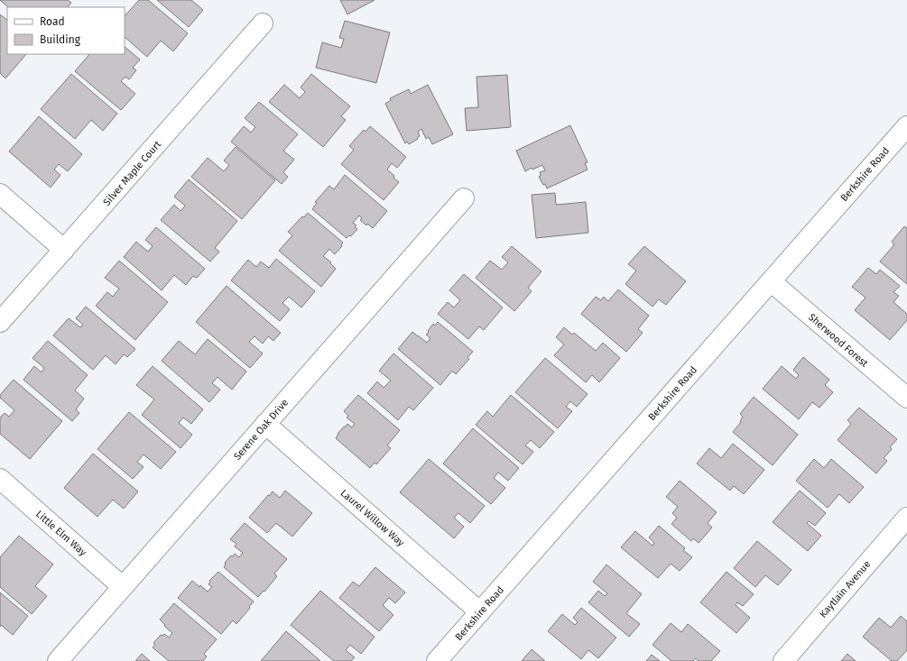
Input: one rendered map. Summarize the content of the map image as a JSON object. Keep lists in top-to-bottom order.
{
  "streets": {
    "street": [
      "Silver Maple Court",
      "Berkshire Road",
      "Sherwood Forest",
      "Serene Oak Drive",
      "Laurel Willow Way",
      "Little Elm Way",
      "Kaytlain Avenue"
    ]
  },
  "crossings": [
    ["Berkshire Road", "Sherwood Forest"],
    ["Berkshire Road", "Laurel Willow Way"],
    ["Serene Oak Drive", "Laurel Willow Way"],
    ["Serene Oak Drive", "Little Elm Way"]
  ],
  "legend": ["Road", "Building"]
}
